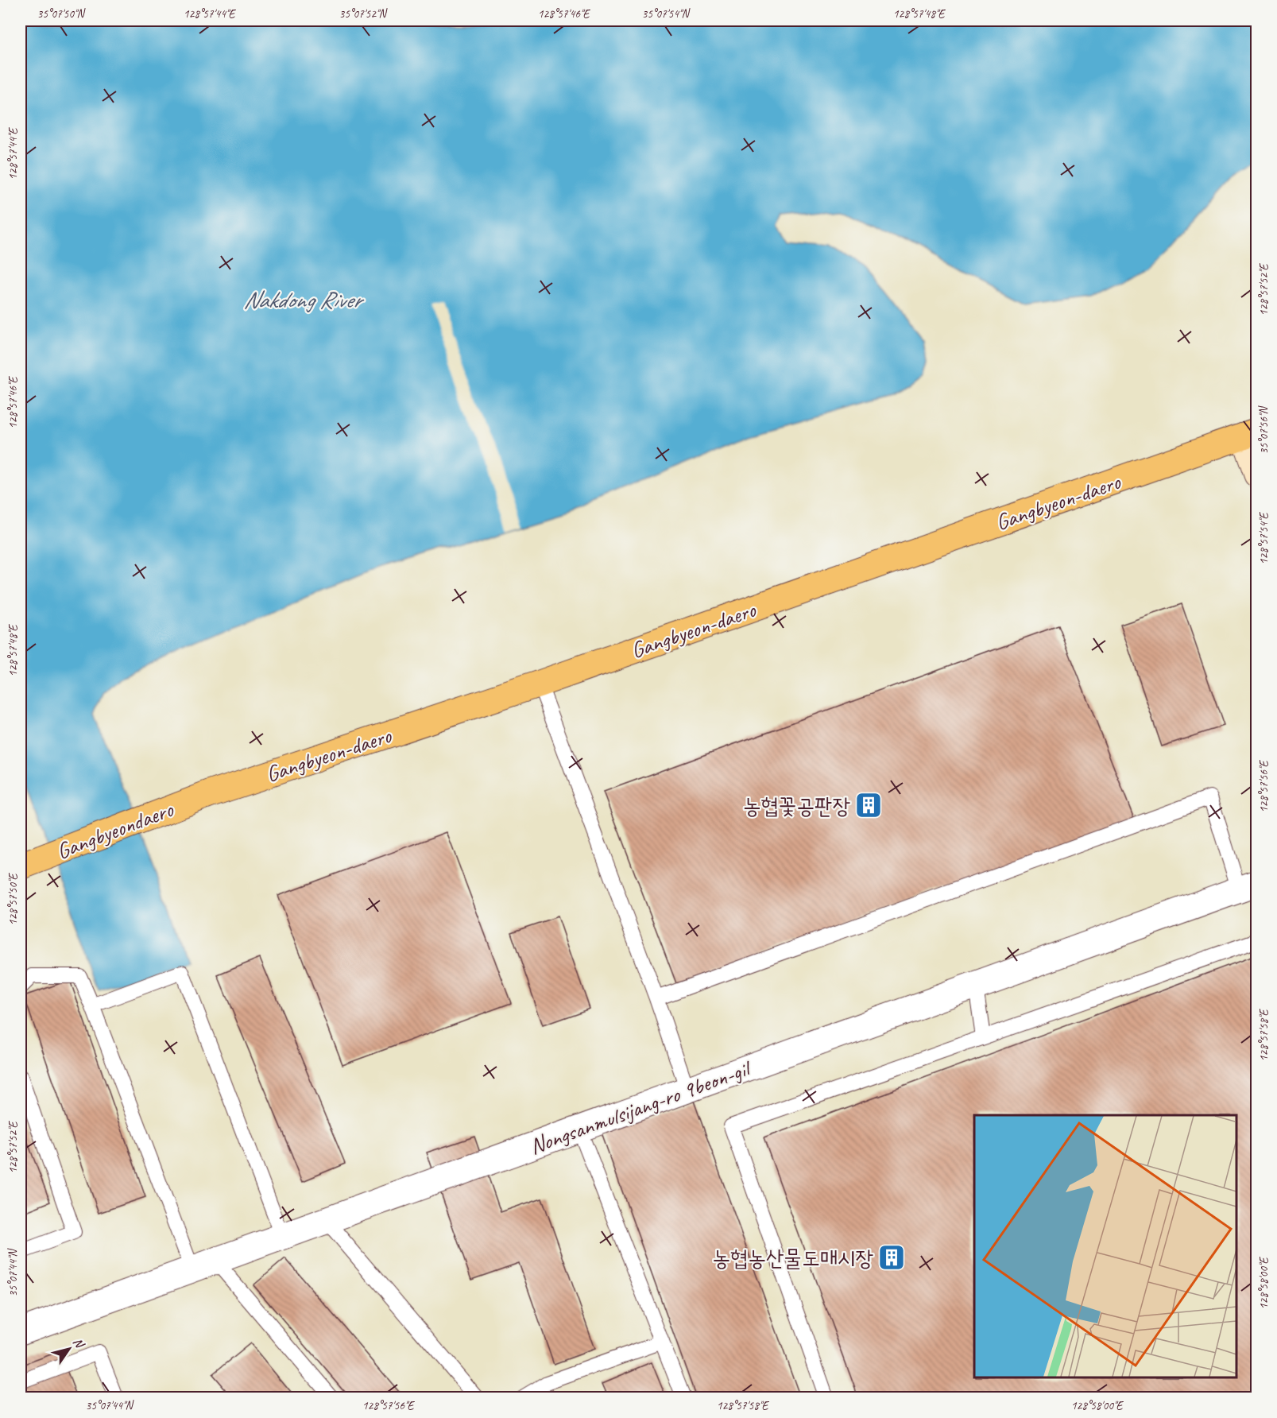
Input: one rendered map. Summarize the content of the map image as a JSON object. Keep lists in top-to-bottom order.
{
  "streets": {
    "main road": ["Gangbyeon-daero", "Gangbyeondaero"],
    "street": ["Nongsanmulsijang-ro 9beon-gil"]
  },
  "crossings": [
    ["Gangbyeon-daero", "Gangbyeondaero"]
  ],
  "water": ["Nakdong River"],
  "places": {
    "building": ["농협꽃공판장", "농협농산물도매시장"]
  },
  "north": "top right",
  "coordinates": [
    "35°07'50\"N",
    "128°57'44\"E",
    "35°07'52\"N",
    "128°57'46\"E",
    "35°07'54\"N",
    "128°57'48\"E",
    "128°57'52\"E",
    "35°07'56\"N",
    "128°57'54\"E",
    "128°57'56\"E",
    "128°57'50\"E",
    "128°57'58\"E",
    "35°07'44\"N",
    "128°58'00\"E"
  ]
}
